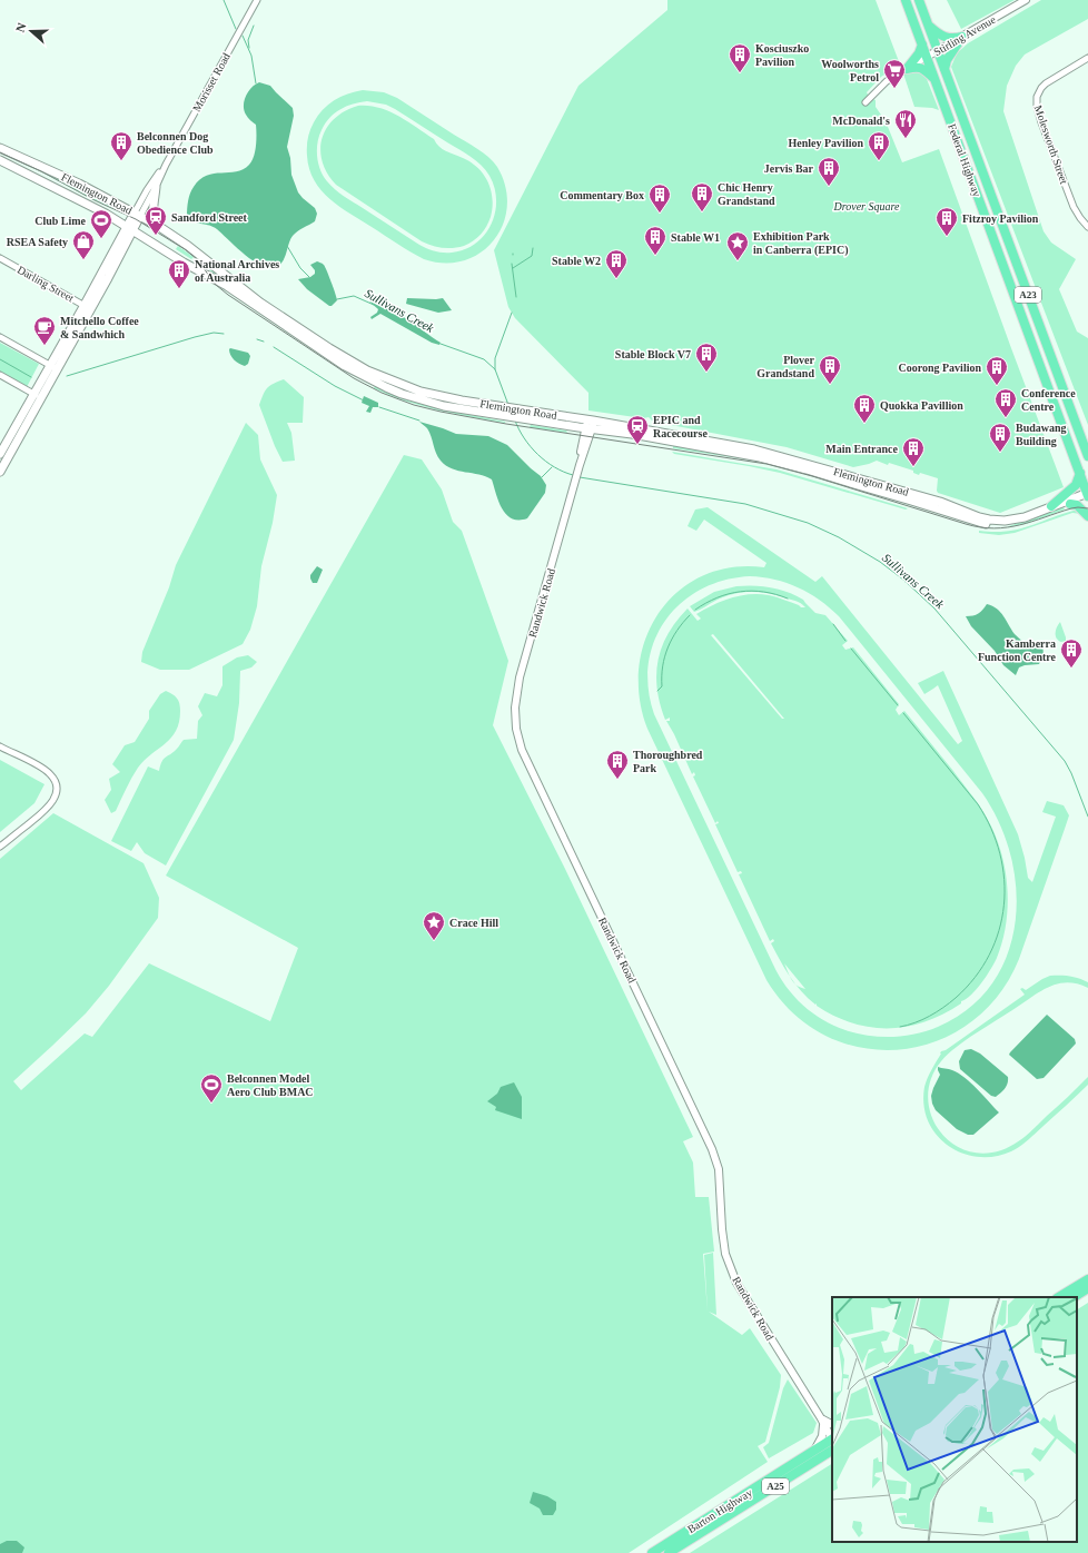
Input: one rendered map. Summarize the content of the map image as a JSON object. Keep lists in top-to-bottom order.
{
  "streets": {
    "highway": [
      "Federal Highway",
      "A23",
      "A25",
      "Barton Highway"
    ],
    "main road": ["Flemington Road"],
    "street": [
      "Stirling Avenue",
      "Morisset Road",
      "Molesworth Street",
      "Darling Street",
      "Randwick Road"
    ]
  },
  "crossings": [
    ["Stirling Avenue", "Federal Highway"],
    ["Morisset Road", "Flemington Road"],
    ["Federal Highway", "Flemington Road"],
    ["Flemington Road", "Randwick Road"]
  ],
  "water": ["Sullivans Creek"],
  "parks": ["Drover Square"],
  "places": {
    "building": [
      "Kosciuszko Pavilion",
      "Belconnen Dog Obedience Club",
      "Henley Pavilion",
      "Jervis Bar",
      "Chic Henry Grandstand",
      "Commentary Box",
      "Fitzroy Pavilion",
      "Stable W1",
      "Stable W2",
      "National Archives of Australia",
      "Stable Block V7",
      "Plover Grandstand",
      "Coorong Pavilion",
      "Conference Centre",
      "Quokka Pavillion",
      "Budawang Building",
      "Main Entrance",
      "Kamberra Function Centre",
      "Thoroughbred Park"
    ],
    "supermarket": ["Woolworths Petrol"],
    "restaurant": ["McDonald's"],
    "station": ["Sandford Street", "EPIC and Racecourse"],
    "sports": ["Club Lime", "Belconnen Model Aero Club BMAC"],
    "shop": ["RSEA Safety"],
    "place": ["Exhibition Park in Canberra (EPIC)", "Crace Hill"],
    "cafe": ["Mitchello Coffee & Sandwhich"]
  },
  "north": "left"
}
